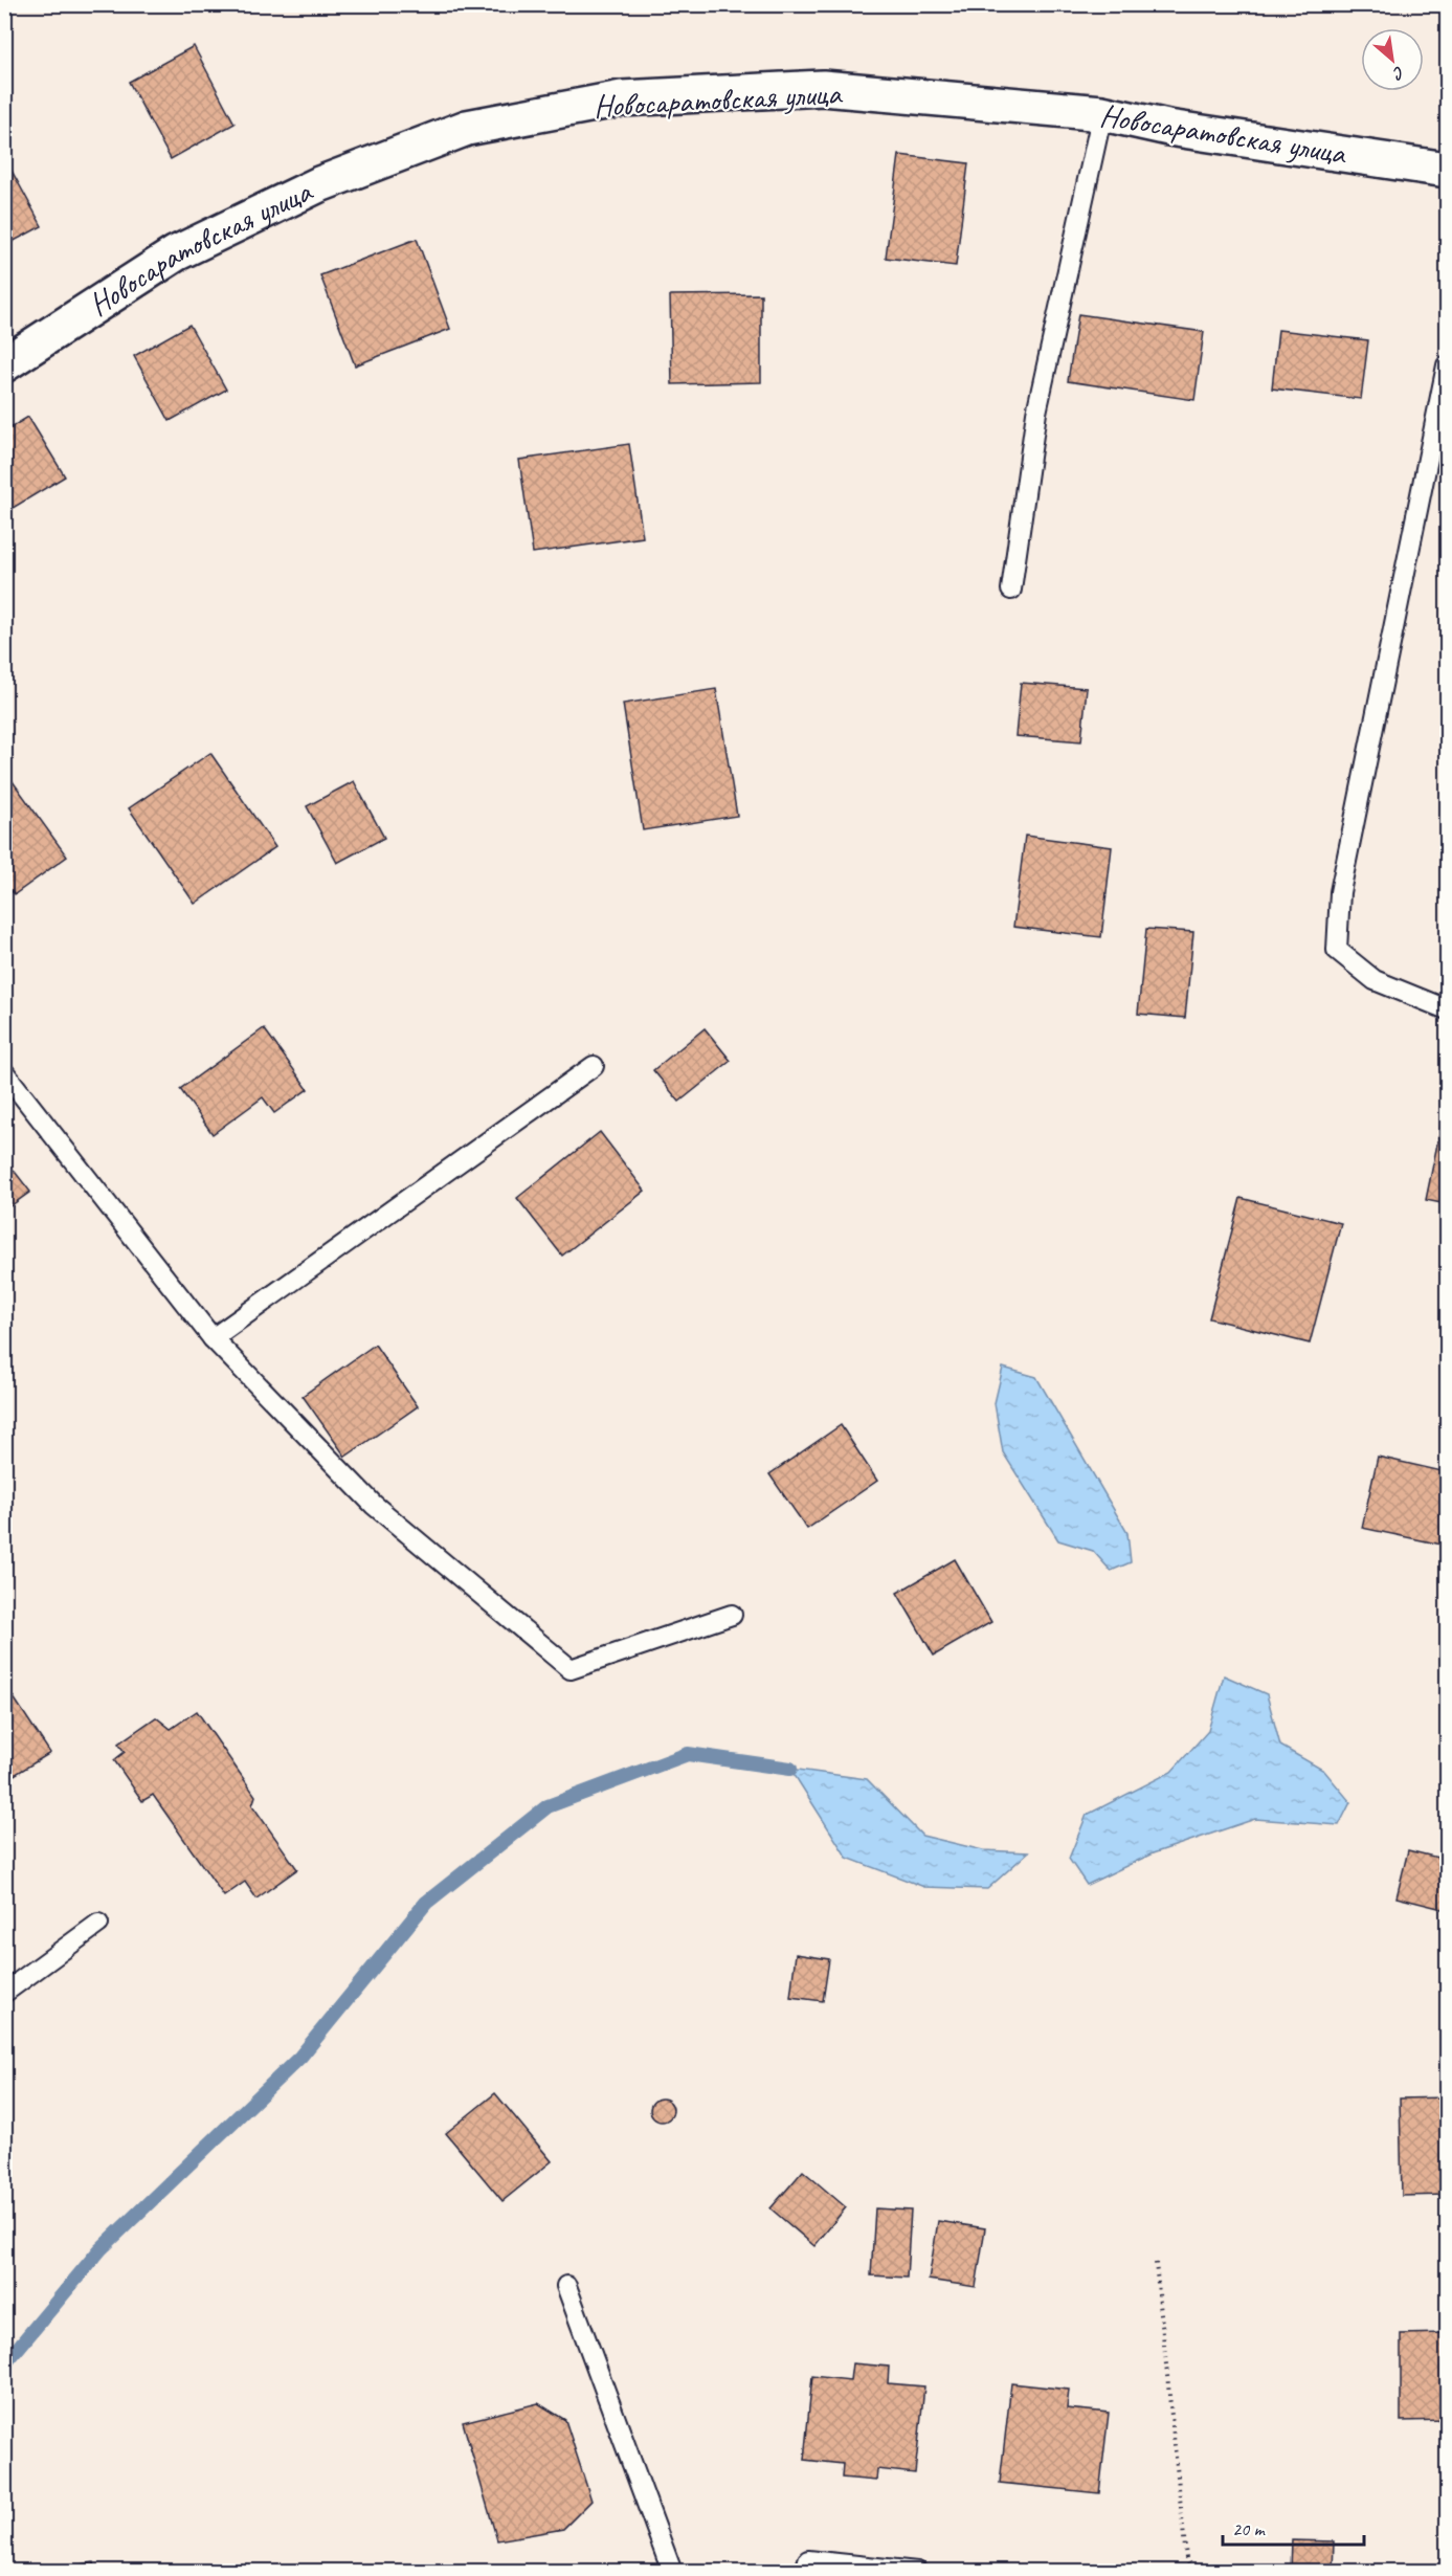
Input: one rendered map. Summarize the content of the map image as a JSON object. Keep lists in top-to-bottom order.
{
  "streets": {
    "street": ["Новосаратовская улица"]
  },
  "scale_bar": "20 m",
  "north": "bottom right"
}
